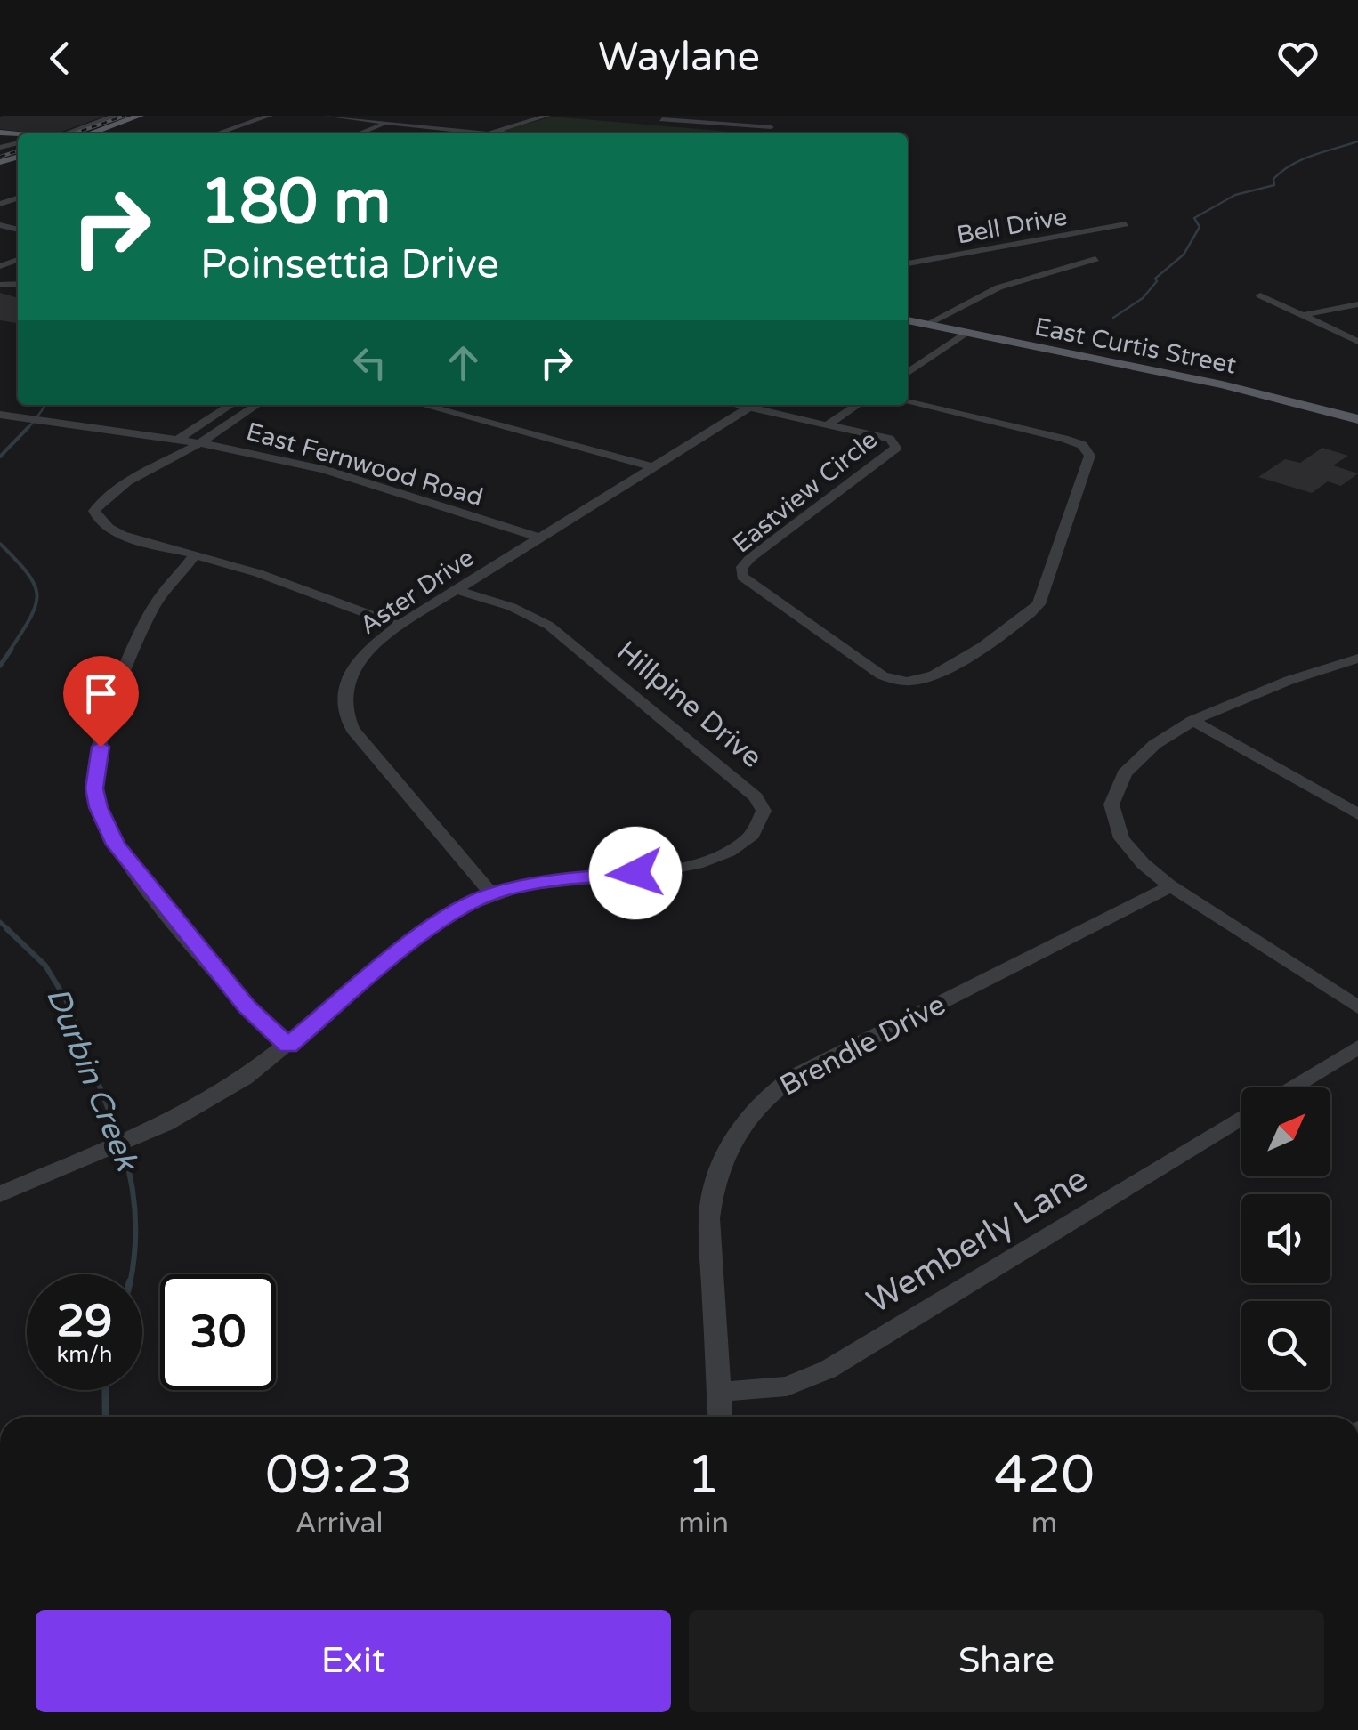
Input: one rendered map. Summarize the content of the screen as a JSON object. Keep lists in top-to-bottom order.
{
  "streets": {
    "main road": ["East Curtis Street"],
    "street": [
      "Bell Drive",
      "East Fernwood Road",
      "Eastview Circle",
      "Aster Drive",
      "Hillpine Drive",
      "Brendle Drive",
      "Wemberly Lane"
    ]
  },
  "crossings": [
    ["East Fernwood Road", "Aster Drive"],
    ["Aster Drive", "Hillpine Drive"],
    ["Brendle Drive", "Wemberly Lane"]
  ],
  "water": ["Durbin Creek"],
  "north": "top right",
  "page": {
    "header": "Waylane",
    "turn": ["180 m", "Poinsettia Drive"],
    "speed": "29 km/h",
    "limit": "30",
    "eta": [
      "09:23",
      "Arrival",
      "1",
      "min",
      "420",
      "m"
    ],
    "buttons": ["Exit", "Share"]
  }
}
